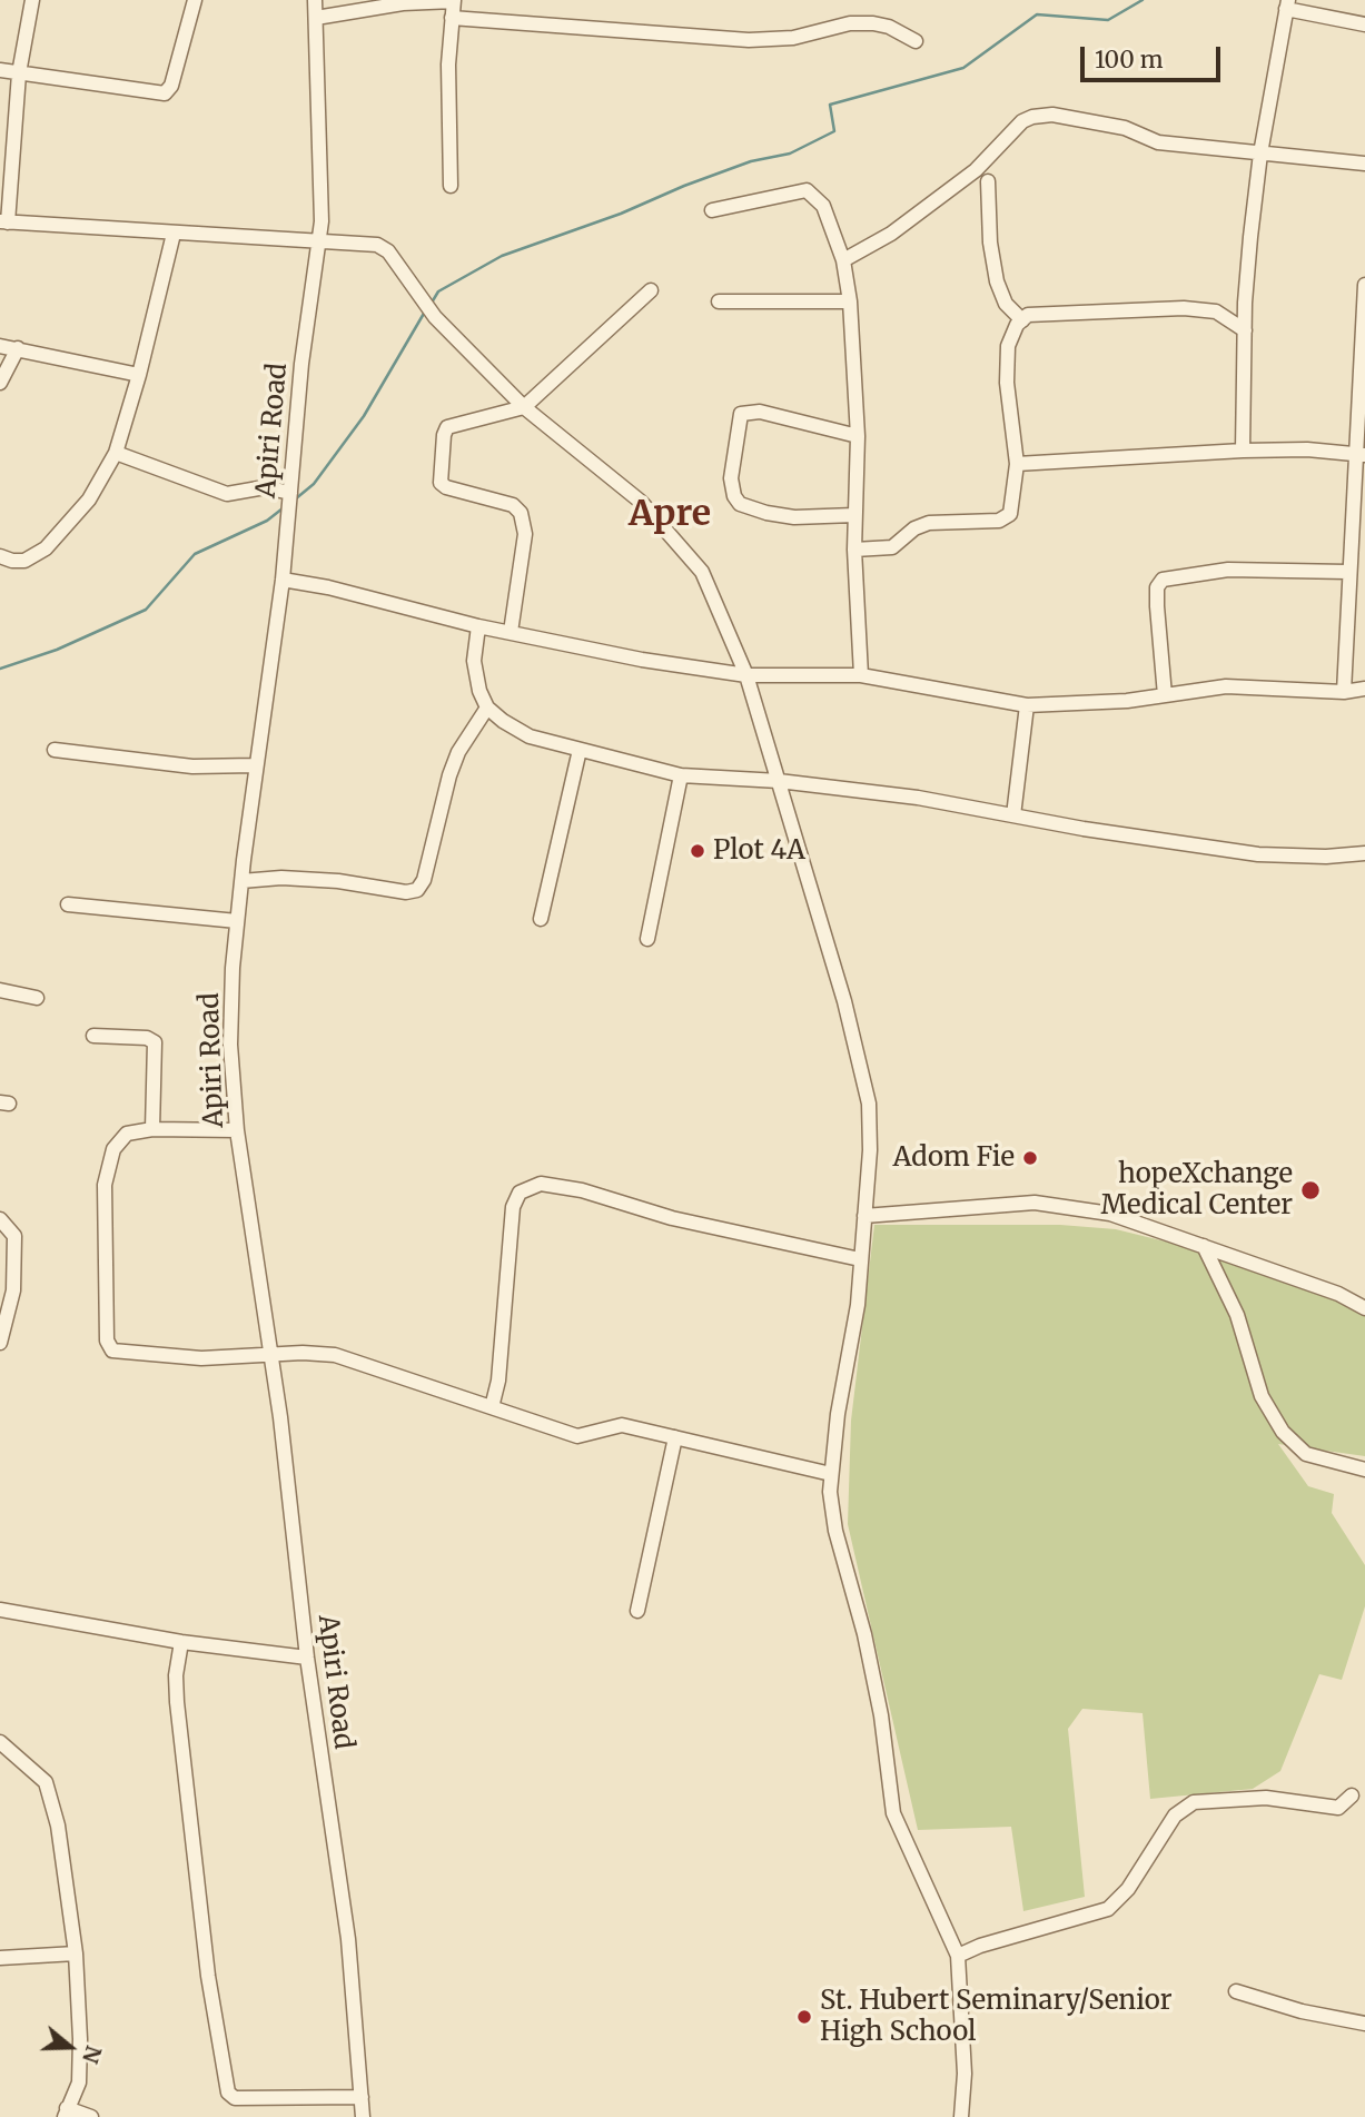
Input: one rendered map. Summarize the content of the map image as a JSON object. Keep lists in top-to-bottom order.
{
  "streets": {
    "street": ["Apiri Road"]
  },
  "districts": ["Apre"],
  "places": [
    "Plot 4A",
    "Adom Fie",
    "hopeXchange Medical Center",
    "St. Hubert Seminary/Senior High School"
  ],
  "scale_bar": "100 m",
  "north": "right"
}
